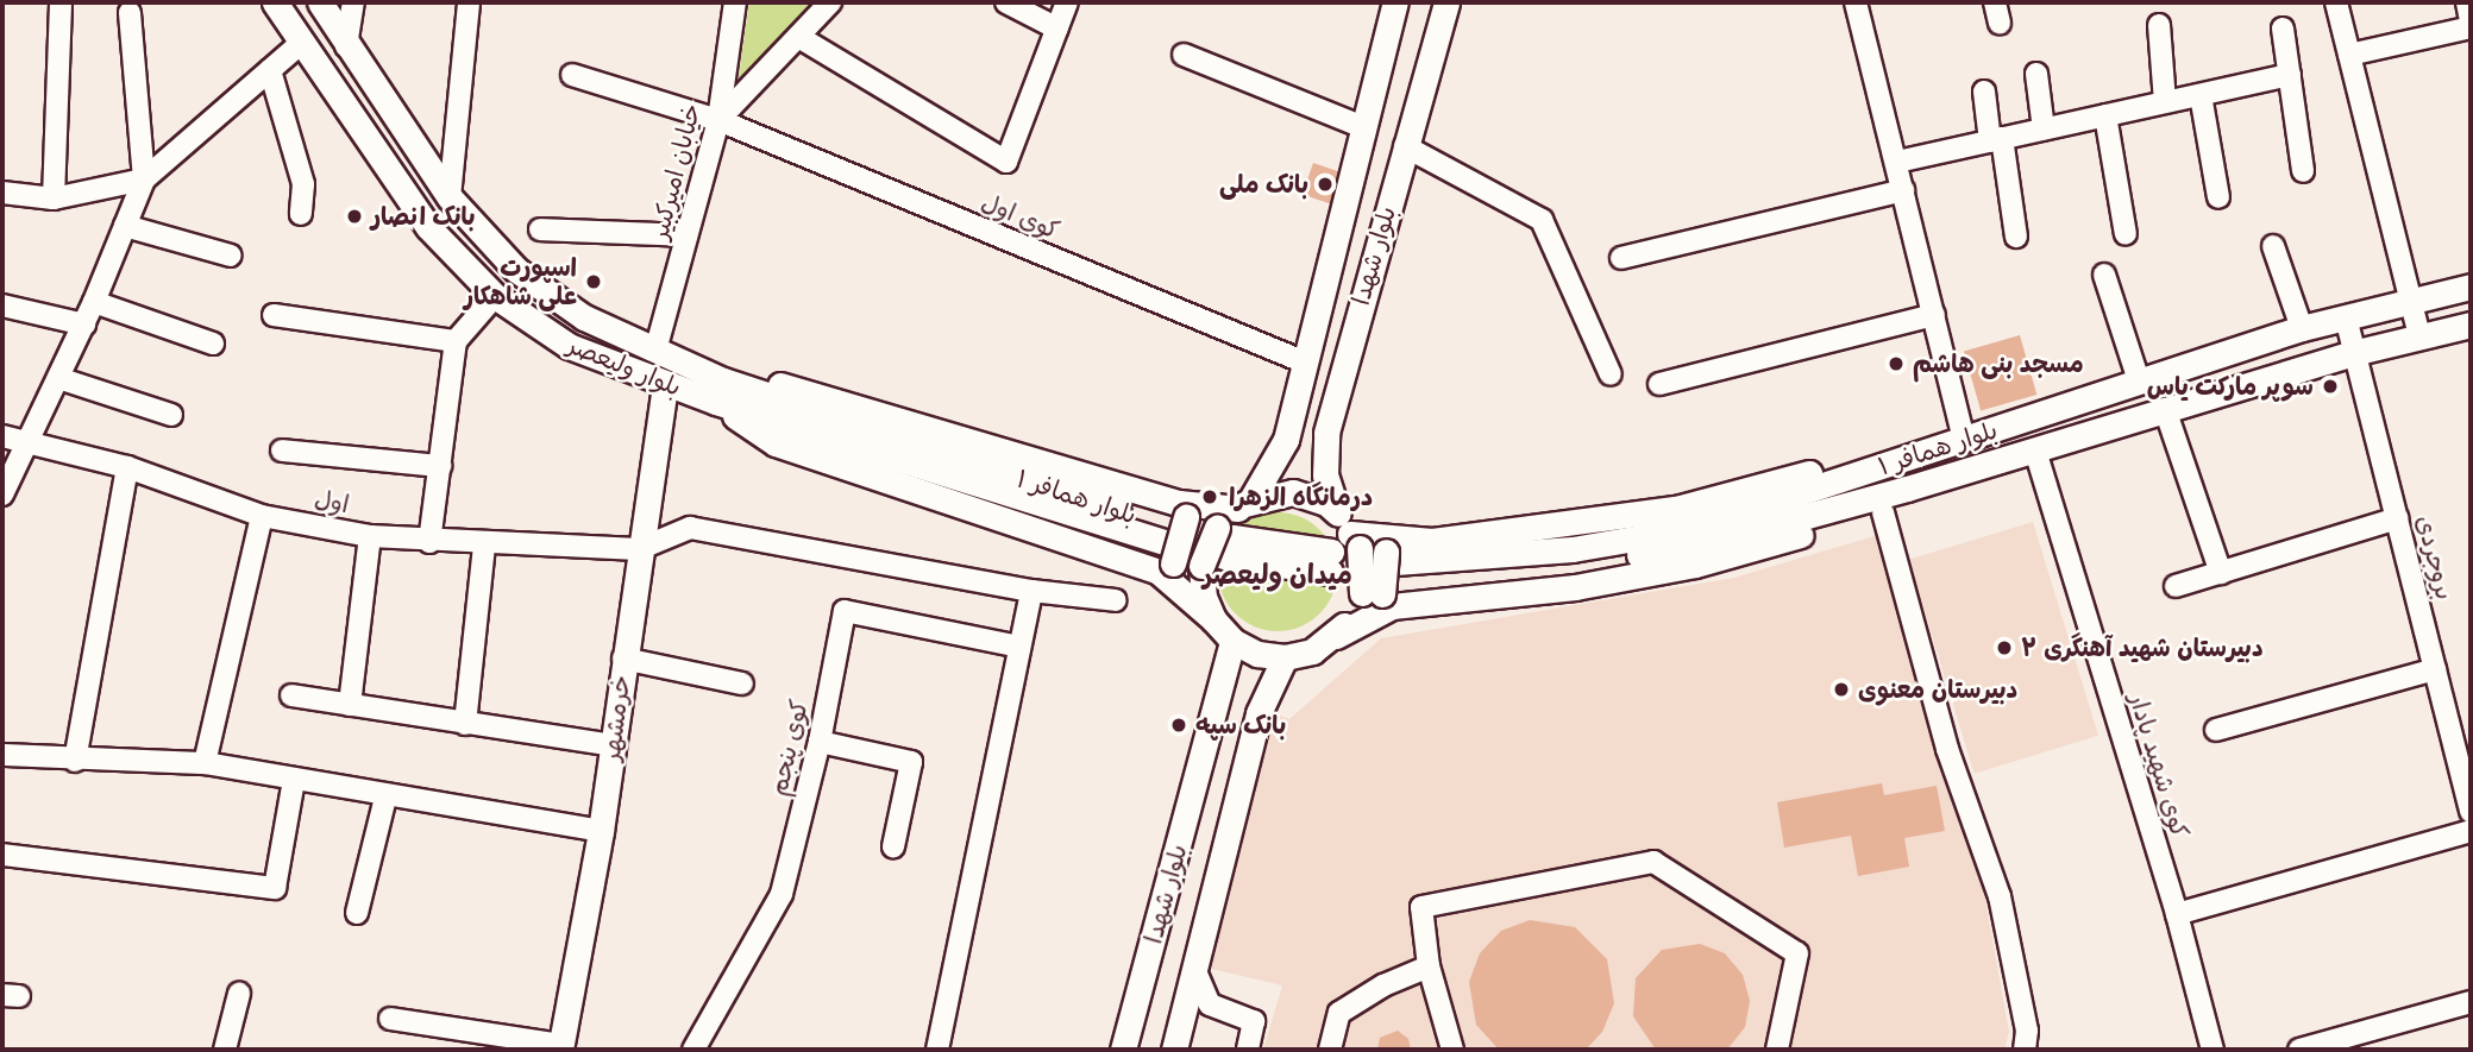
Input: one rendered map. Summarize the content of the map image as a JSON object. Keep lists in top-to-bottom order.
{
  "streets": {
    "main road": [
      "بلوار شهدا",
      "بلوار ولیعصر",
      "بلوار همافر ۱",
      "خرمشهر"
    ],
    "street": [
      "خیابان امیرکبیر",
      "کوی اول",
      "اول",
      "بروجردی",
      "کوی پنجم",
      "کوی شهید پادار"
    ]
  },
  "crossings": [
    ["خیابان امیرکبیر", "کوی اول"],
    ["خیابان امیرکبیر", "بلوار ولیعصر"],
    ["کوی اول", "بلوار شهدا"],
    ["بلوار ولیعصر", "بلوار همافر ۱"],
    ["بلوار ولیعصر", "خرمشهر"],
    ["بلوار همافر ۱", "بروجردی"],
    ["بلوار همافر ۱", "کوی شهید پادار"],
    ["اول", "خرمشهر"]
  ],
  "districts": ["میدان ولیعصر"],
  "places": [
    "بانک ملی",
    "بانک انصار",
    "اسپورت علی شاهکار",
    "مسجد بنی هاشم",
    "سوپر مارکت یاس",
    "درمانگاه الزهرا",
    "دبیرستان شهید آهنگری ۲",
    "دبیرستان معنوی",
    "بانک سپه"
  ]
}
